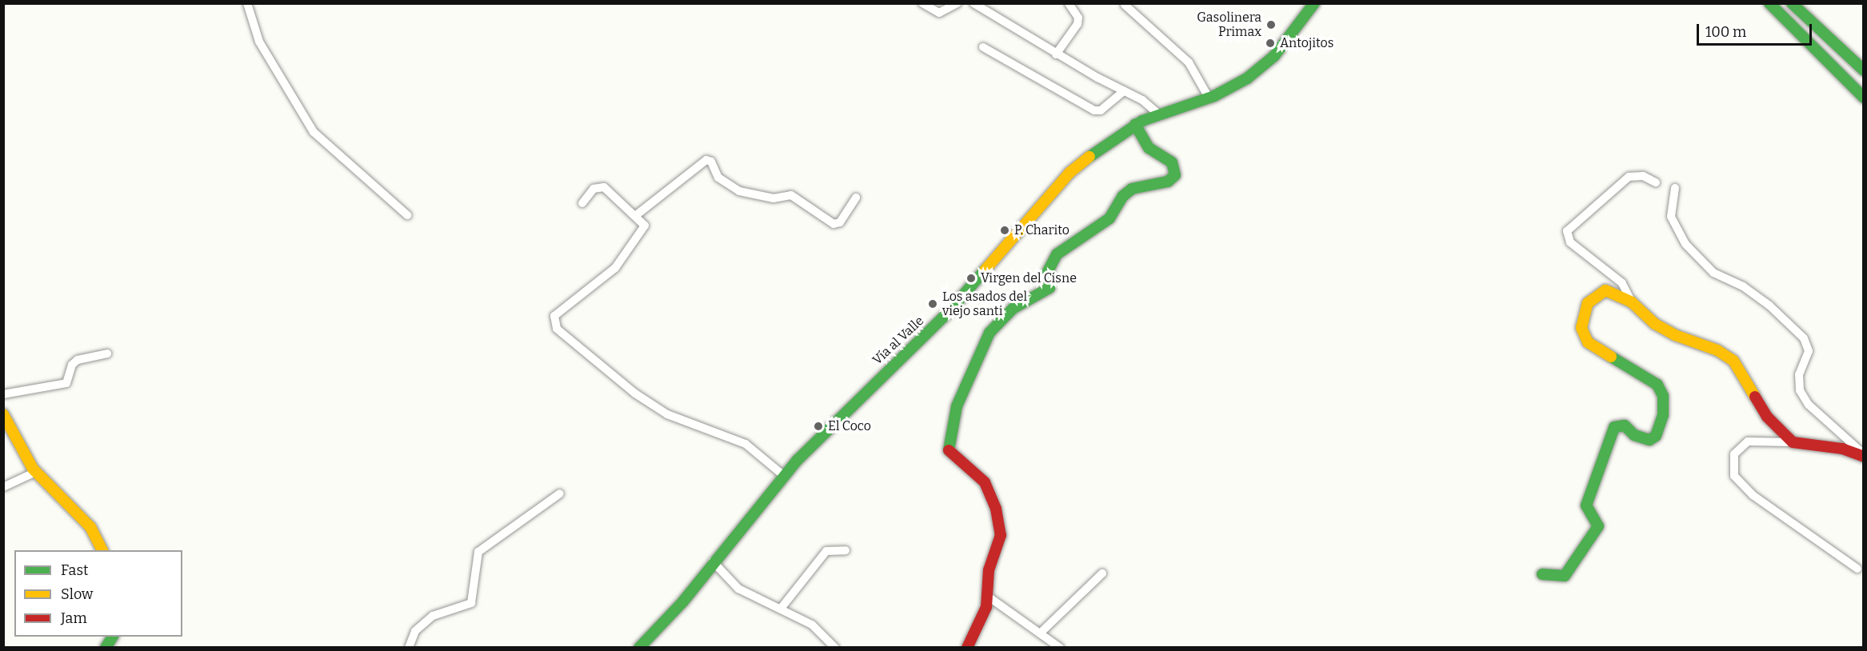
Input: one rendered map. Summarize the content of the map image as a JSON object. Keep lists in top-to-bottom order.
{
  "streets": {
    "main road": ["Vía al Valle"]
  },
  "places": [
    "Gasolinera Primax",
    "Antojitos",
    "P. Charito",
    "Virgen del Cisne",
    "Los asados del viejo santi",
    "El Coco"
  ],
  "legend": ["Fast", "Slow", "Jam"],
  "scale_bar": "100 m"
}
